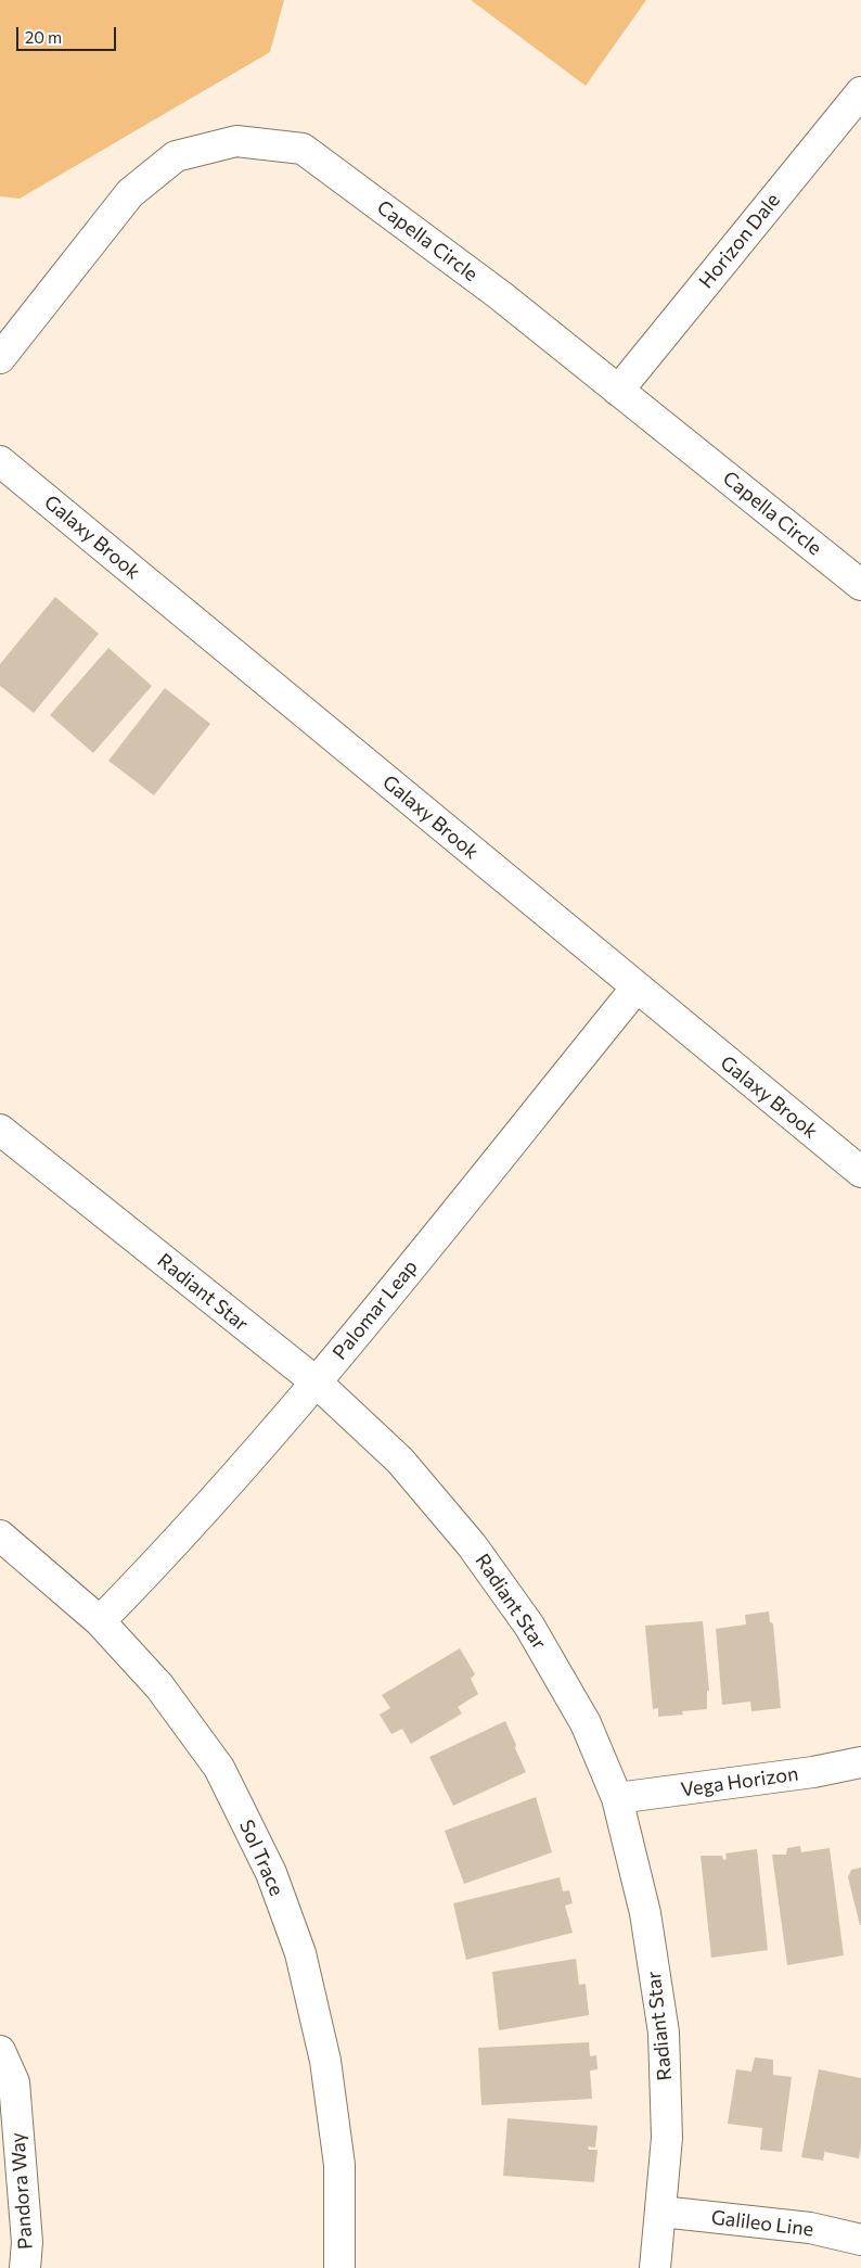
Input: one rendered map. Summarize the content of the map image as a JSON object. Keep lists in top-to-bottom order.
{
  "streets": {
    "street": [
      "Capella Circle",
      "Horizon Dale",
      "Galaxy Brook",
      "Radiant Star",
      "Palomar Leap",
      "Vega Horizon",
      "Sol Trace",
      "Pandora Way",
      "Galileo Line"
    ]
  },
  "crossings": [
    ["Capella Circle", "Horizon Dale"],
    ["Galaxy Brook", "Palomar Leap"],
    ["Radiant Star", "Palomar Leap"],
    ["Radiant Star", "Vega Horizon"],
    ["Radiant Star", "Galileo Line"],
    ["Palomar Leap", "Sol Trace"]
  ],
  "scale_bar": "20 m"
}
